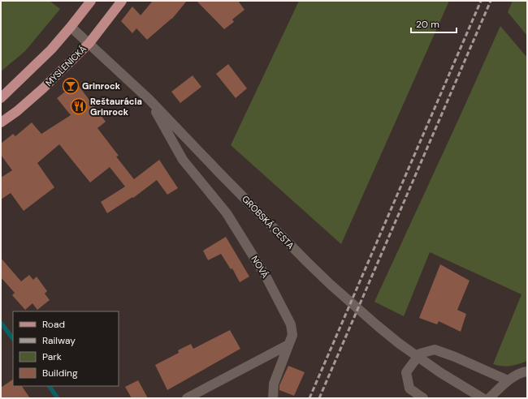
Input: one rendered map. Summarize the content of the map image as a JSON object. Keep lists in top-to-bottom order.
{
  "streets": {
    "main road": ["MYSLENICKÁ"],
    "street": ["GROBSKÁ CESTA", "NOVÁ"]
  },
  "crossings": [
    ["MYSLENICKÁ", "GROBSKÁ CESTA"],
    ["GROBSKÁ CESTA", "NOVÁ"]
  ],
  "places": {
    "bar": ["Grinrock"],
    "restaurant": ["Reštaurácia Grinrock"]
  },
  "legend": [
    "Road",
    "Railway",
    "Park",
    "Building"
  ],
  "scale_bar": "20 m"
}
